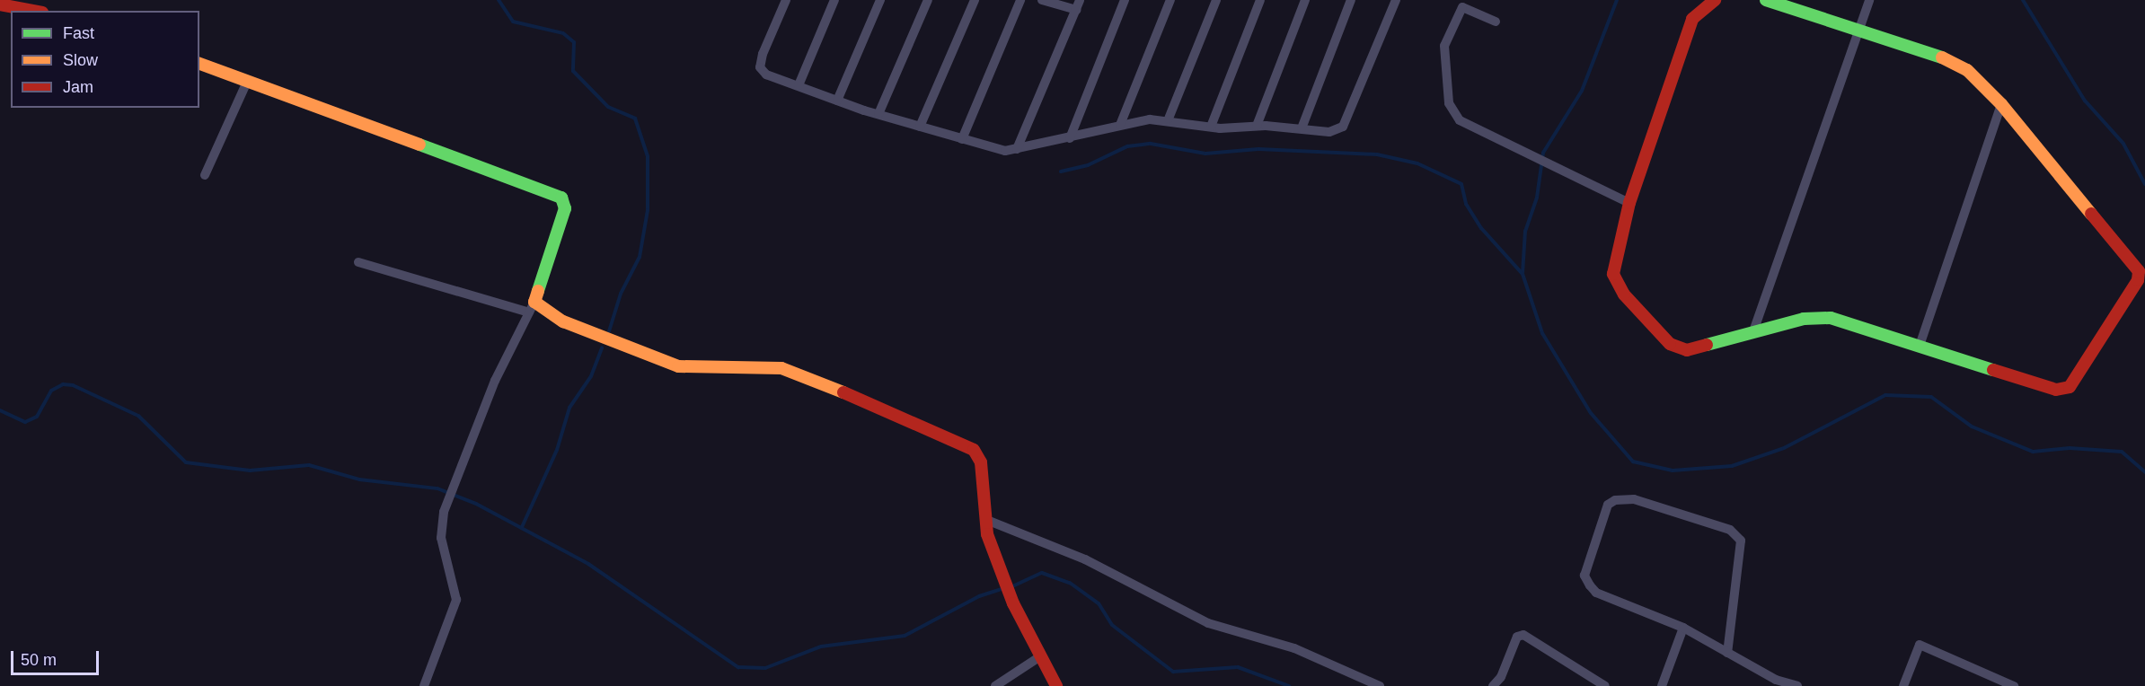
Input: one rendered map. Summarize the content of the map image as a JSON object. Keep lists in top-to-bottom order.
{
  "legend": ["Fast", "Slow", "Jam"],
  "scale_bar": "50 m"
}
